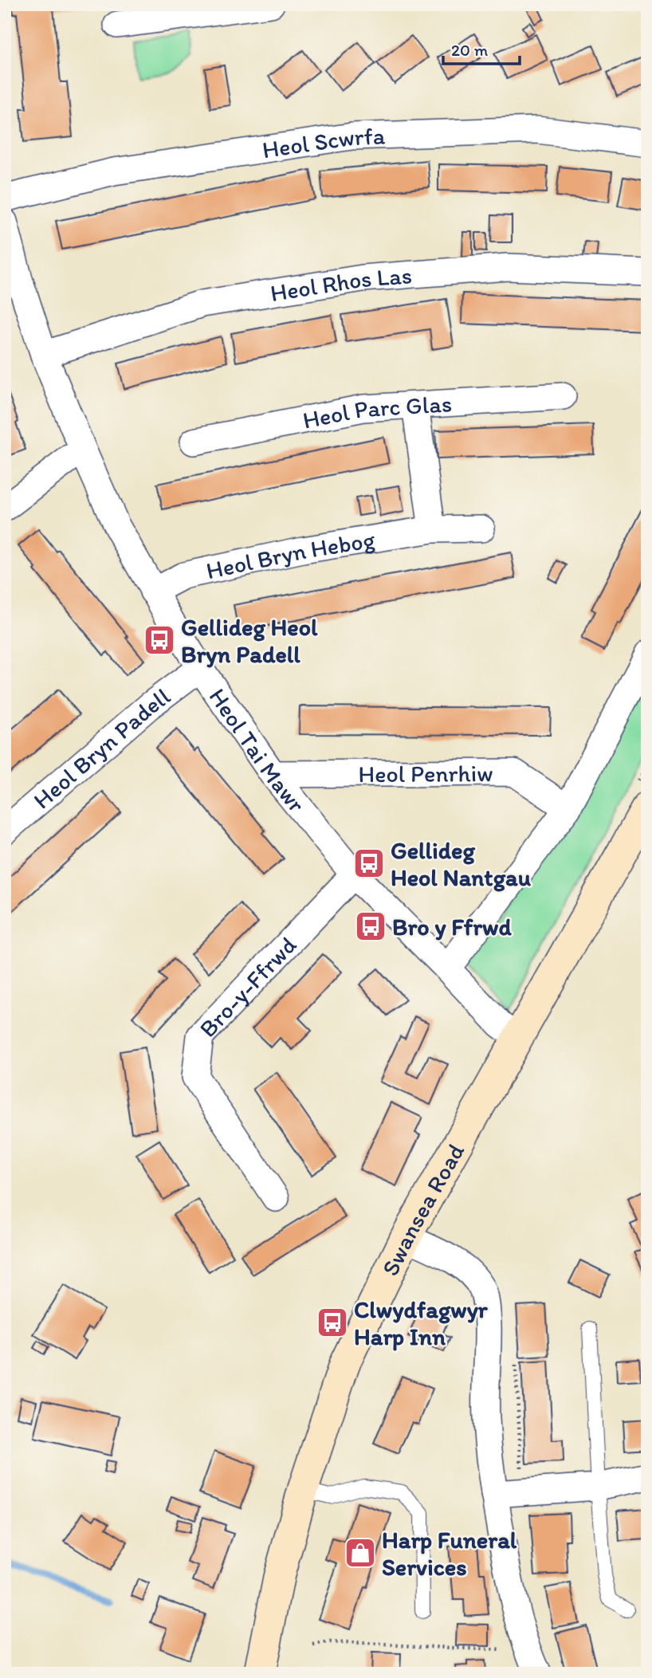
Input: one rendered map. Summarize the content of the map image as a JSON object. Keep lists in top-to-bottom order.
{
  "streets": {
    "street": [
      "Heol Scwrfa",
      "Heol Rhos Las",
      "Heol Parc Glas",
      "Heol Bryn Hebog",
      "Heol Bryn Padell",
      "Heol Tai Mawr",
      "Heol Penrhiw",
      "Bro-y-Ffrwd",
      "Swansea Road"
    ]
  },
  "crossings": [
    ["Heol Rhos Las", "Heol Tai Mawr"],
    ["Heol Bryn Hebog", "Heol Tai Mawr"],
    ["Heol Bryn Padell", "Heol Tai Mawr"],
    ["Heol Tai Mawr", "Heol Penrhiw"],
    ["Heol Tai Mawr", "Bro-y-Ffrwd"],
    ["Heol Tai Mawr", "Swansea Road"]
  ],
  "places": {
    "bus stop": [
      "Gellideg Heol Bryn Padell",
      "Gellideg Heol Nantgau",
      "Bro y Ffrwd",
      "Clwydfagwyr Harp Inn"
    ],
    "shop": ["Harp Funeral Services"]
  },
  "scale_bar": "20 m"
}
